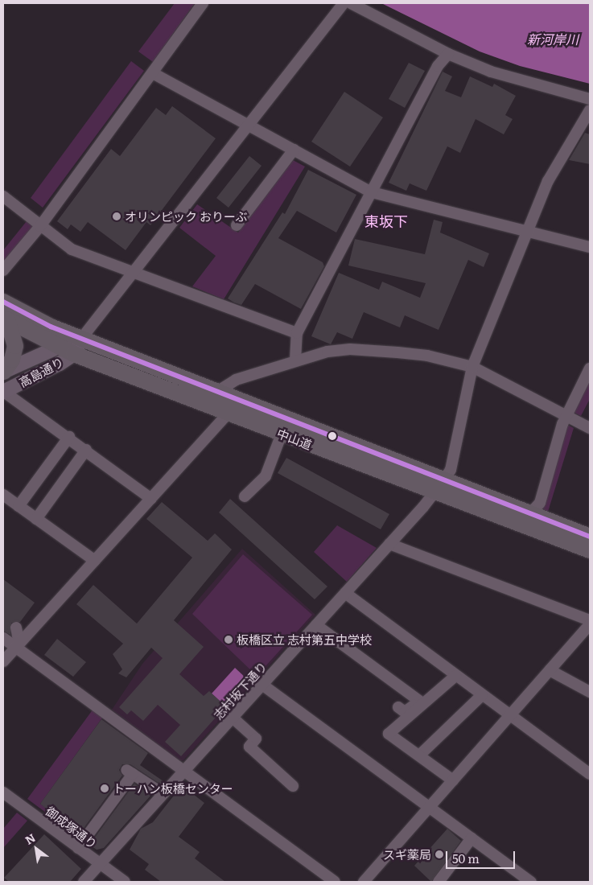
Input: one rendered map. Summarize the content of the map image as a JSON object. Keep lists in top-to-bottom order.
{
  "streets": {
    "highway": ["中山道"],
    "main road": ["高島通り"],
    "street": ["志村坂下通り", "御成塚通り"]
  },
  "crossings": [
    ["高島通り", "中山道"],
    ["中山道", "志村坂下通り"],
    ["志村坂下通り", "御成塚通り"]
  ],
  "districts": ["東坂下"],
  "water": ["新河岸川"],
  "places": [
    "オリンピック おりーぶ",
    "板橋区立 志村第五中学校",
    "トーハン板橋センター",
    "スギ薬局"
  ],
  "scale_bar": "50 m",
  "north": "top left"
}
